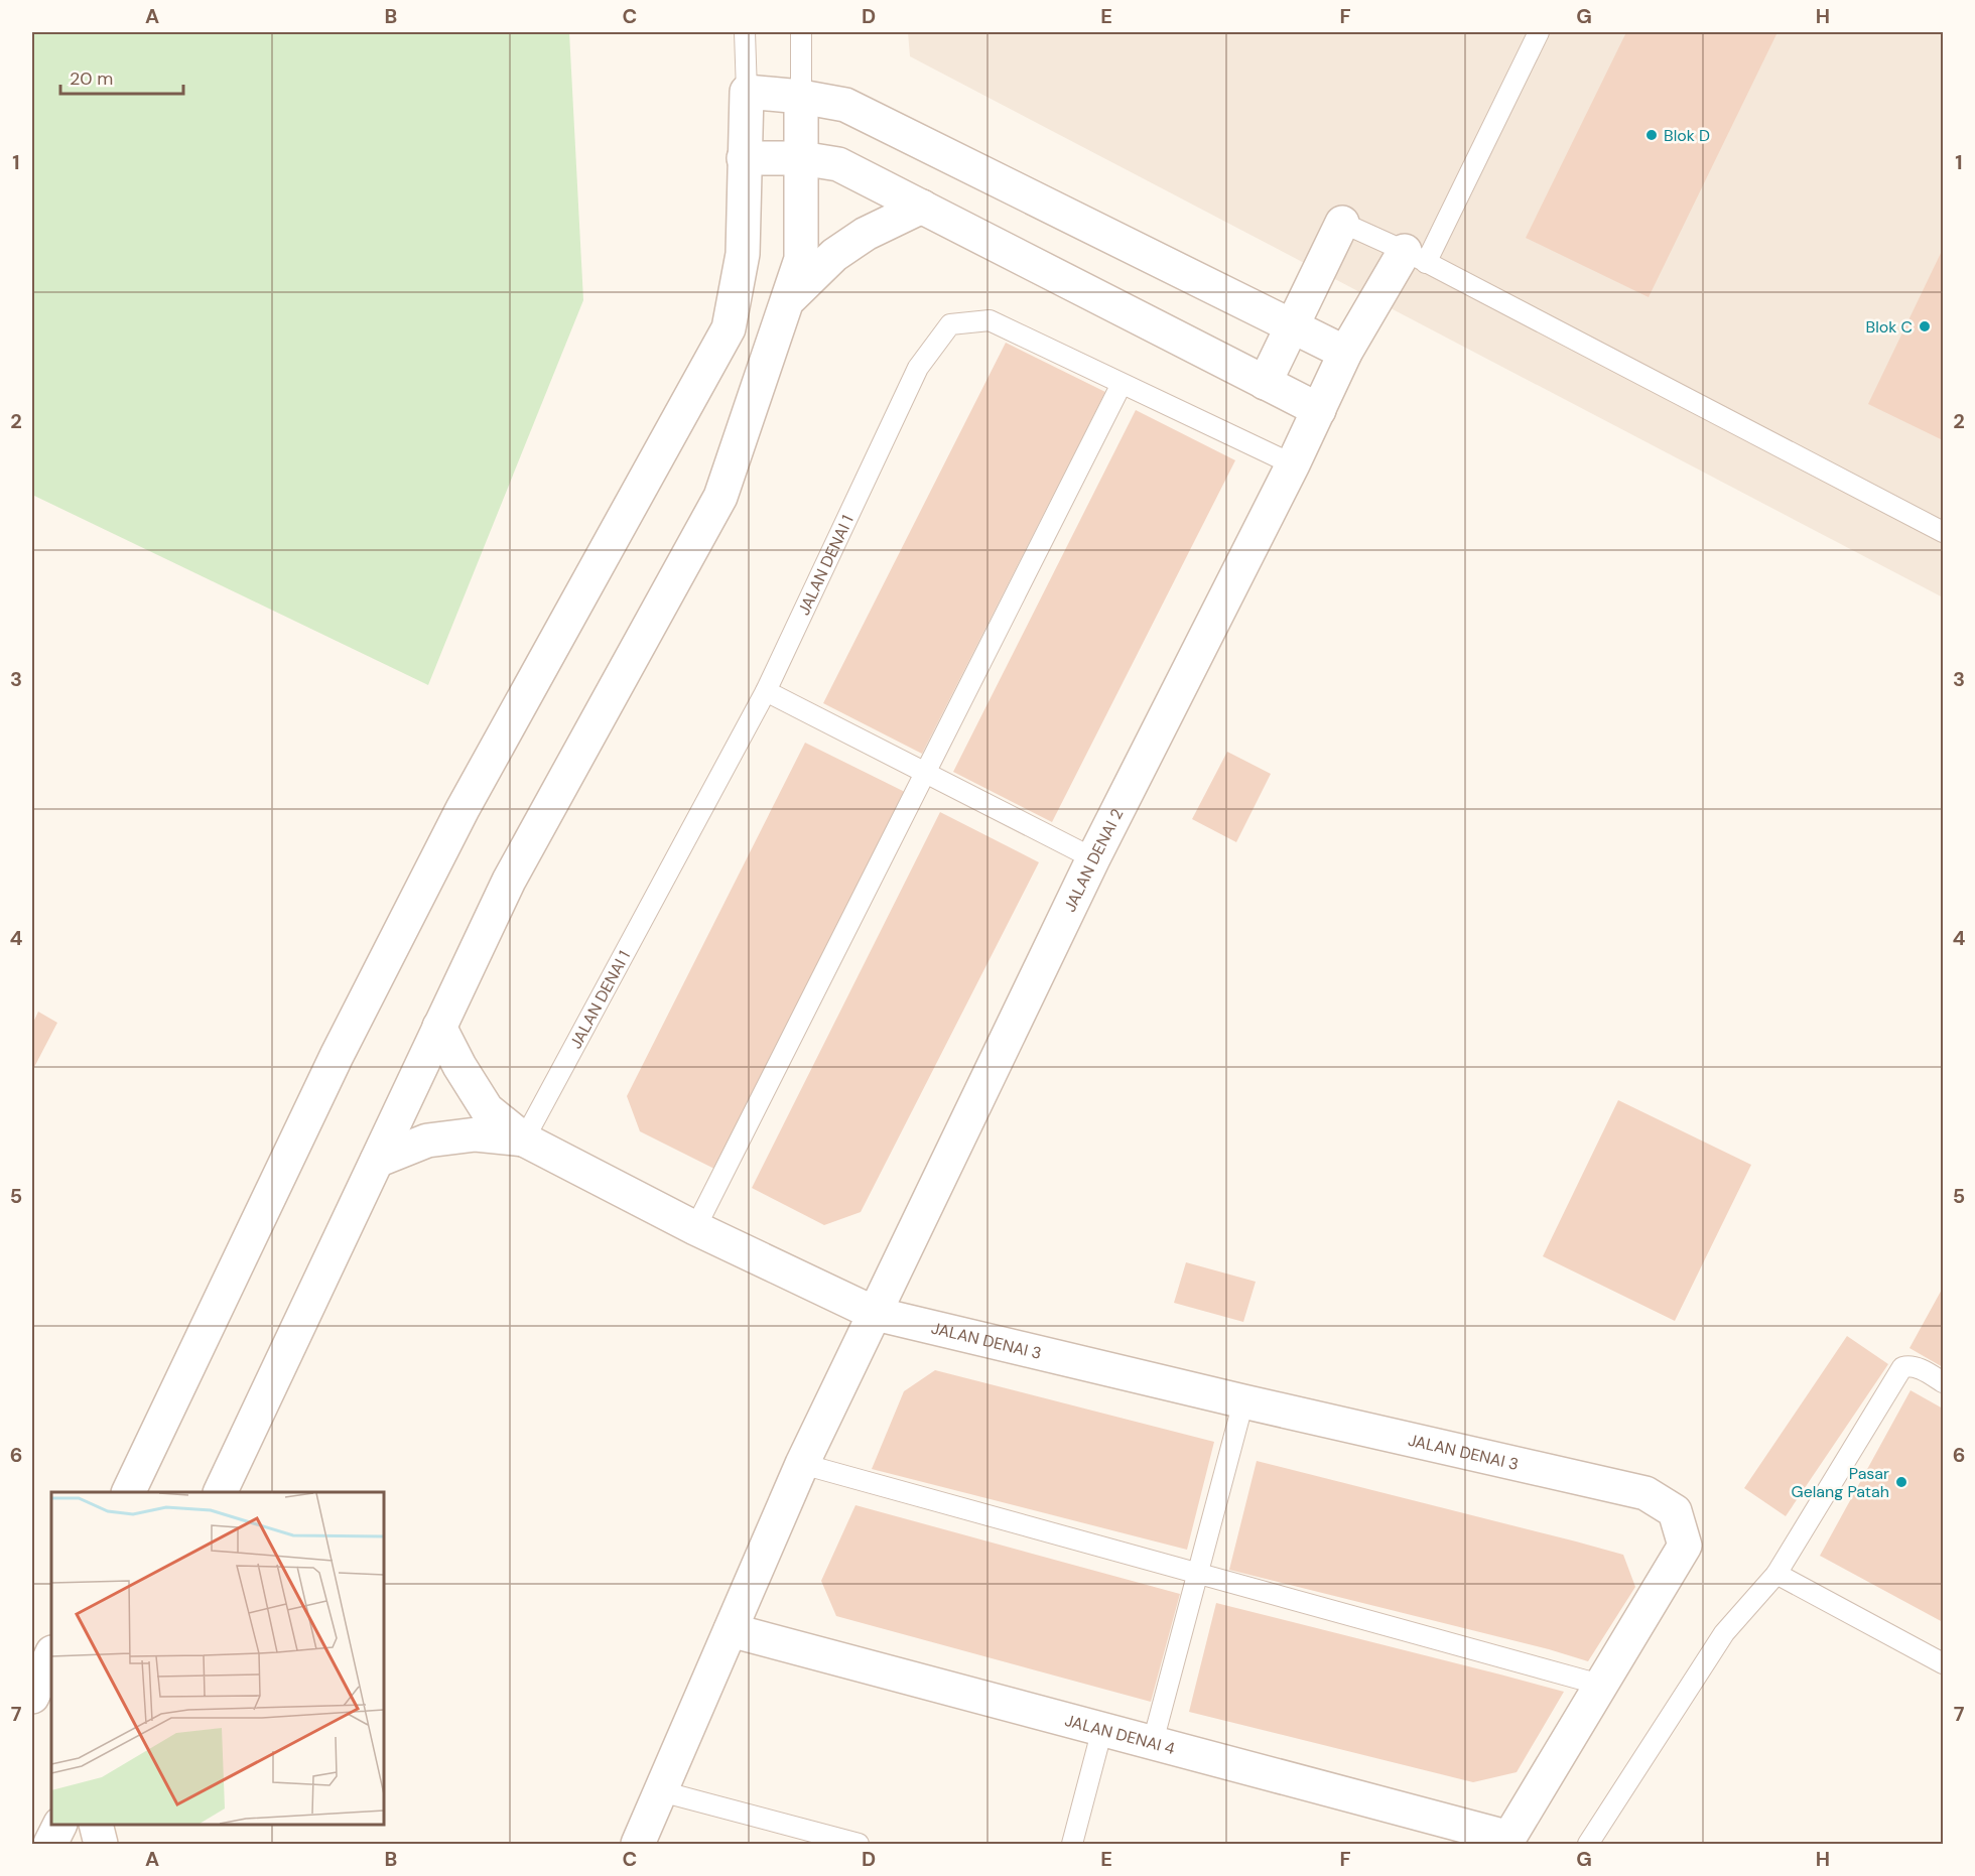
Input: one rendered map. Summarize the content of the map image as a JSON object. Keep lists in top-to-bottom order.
{
  "streets": {
    "street": ["JALAN DENAI 2", "JALAN DENAI 3", "JALAN DENAI 4"],
    "lane": ["JALAN DENAI 1"]
  },
  "crossings": [
    ["JALAN DENAI 1", "JALAN DENAI 2"],
    ["JALAN DENAI 1", "JALAN DENAI 3"],
    ["JALAN DENAI 2", "JALAN DENAI 3"],
    ["JALAN DENAI 2", "JALAN DENAI 4"],
    ["JALAN DENAI 3", "JALAN DENAI 4"]
  ],
  "places": ["Blok D", "Blok C", "Pasar Gelang Patah"],
  "scale_bar": "20 m",
  "grid": {
    "columns": [
      "A",
      "B",
      "C",
      "D",
      "E",
      "F",
      "G",
      "H"
    ],
    "rows": [
      "1",
      "2",
      "3",
      "4",
      "5",
      "6",
      "7"
    ]
  }
}
